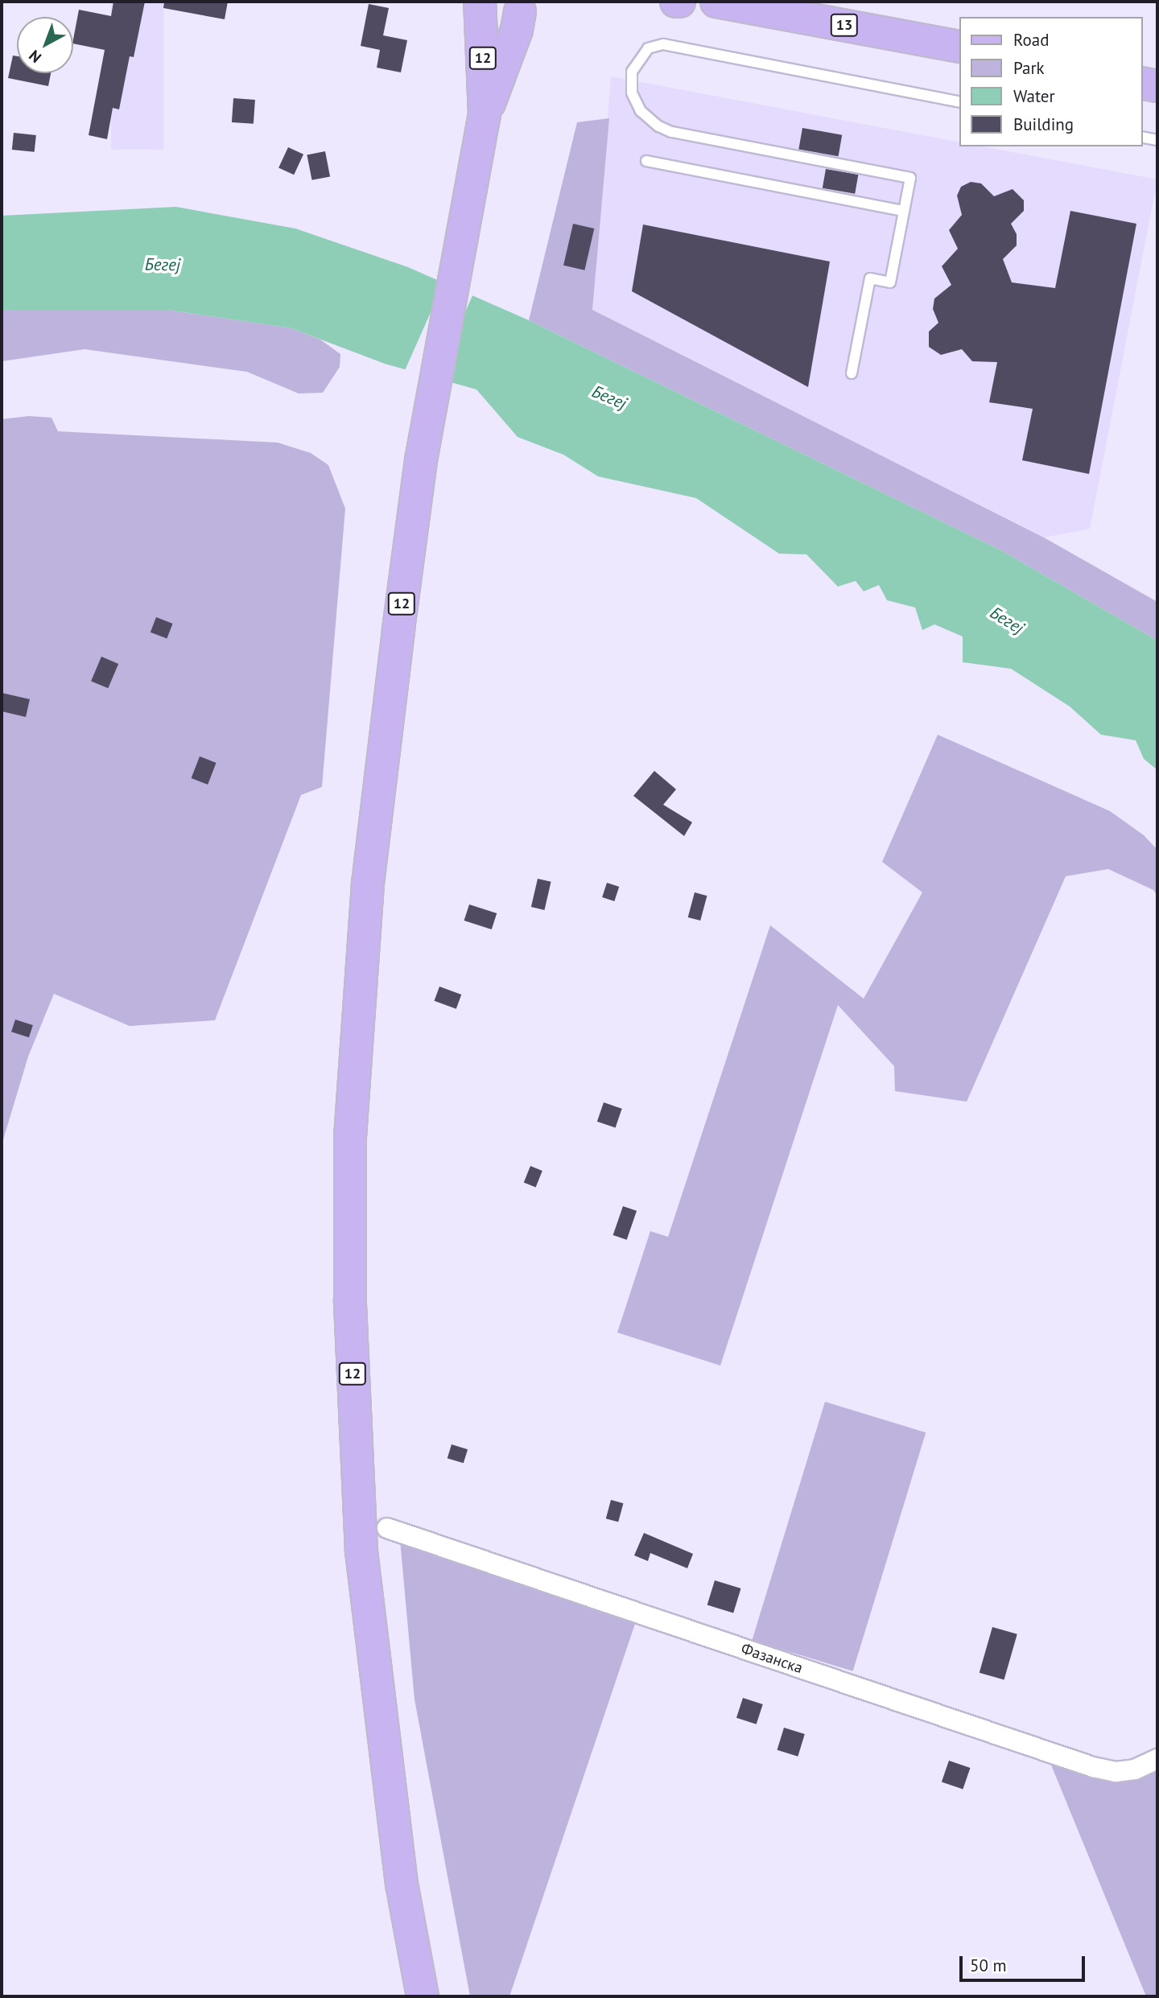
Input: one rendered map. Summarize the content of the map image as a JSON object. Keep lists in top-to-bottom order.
{
  "streets": {
    "main road": ["13", "12"],
    "street": ["Фазанска"]
  },
  "water": ["Бегеј"],
  "legend": [
    "Road",
    "Park",
    "Water",
    "Building"
  ],
  "scale_bar": "50 m",
  "north": "bottom left"
}
